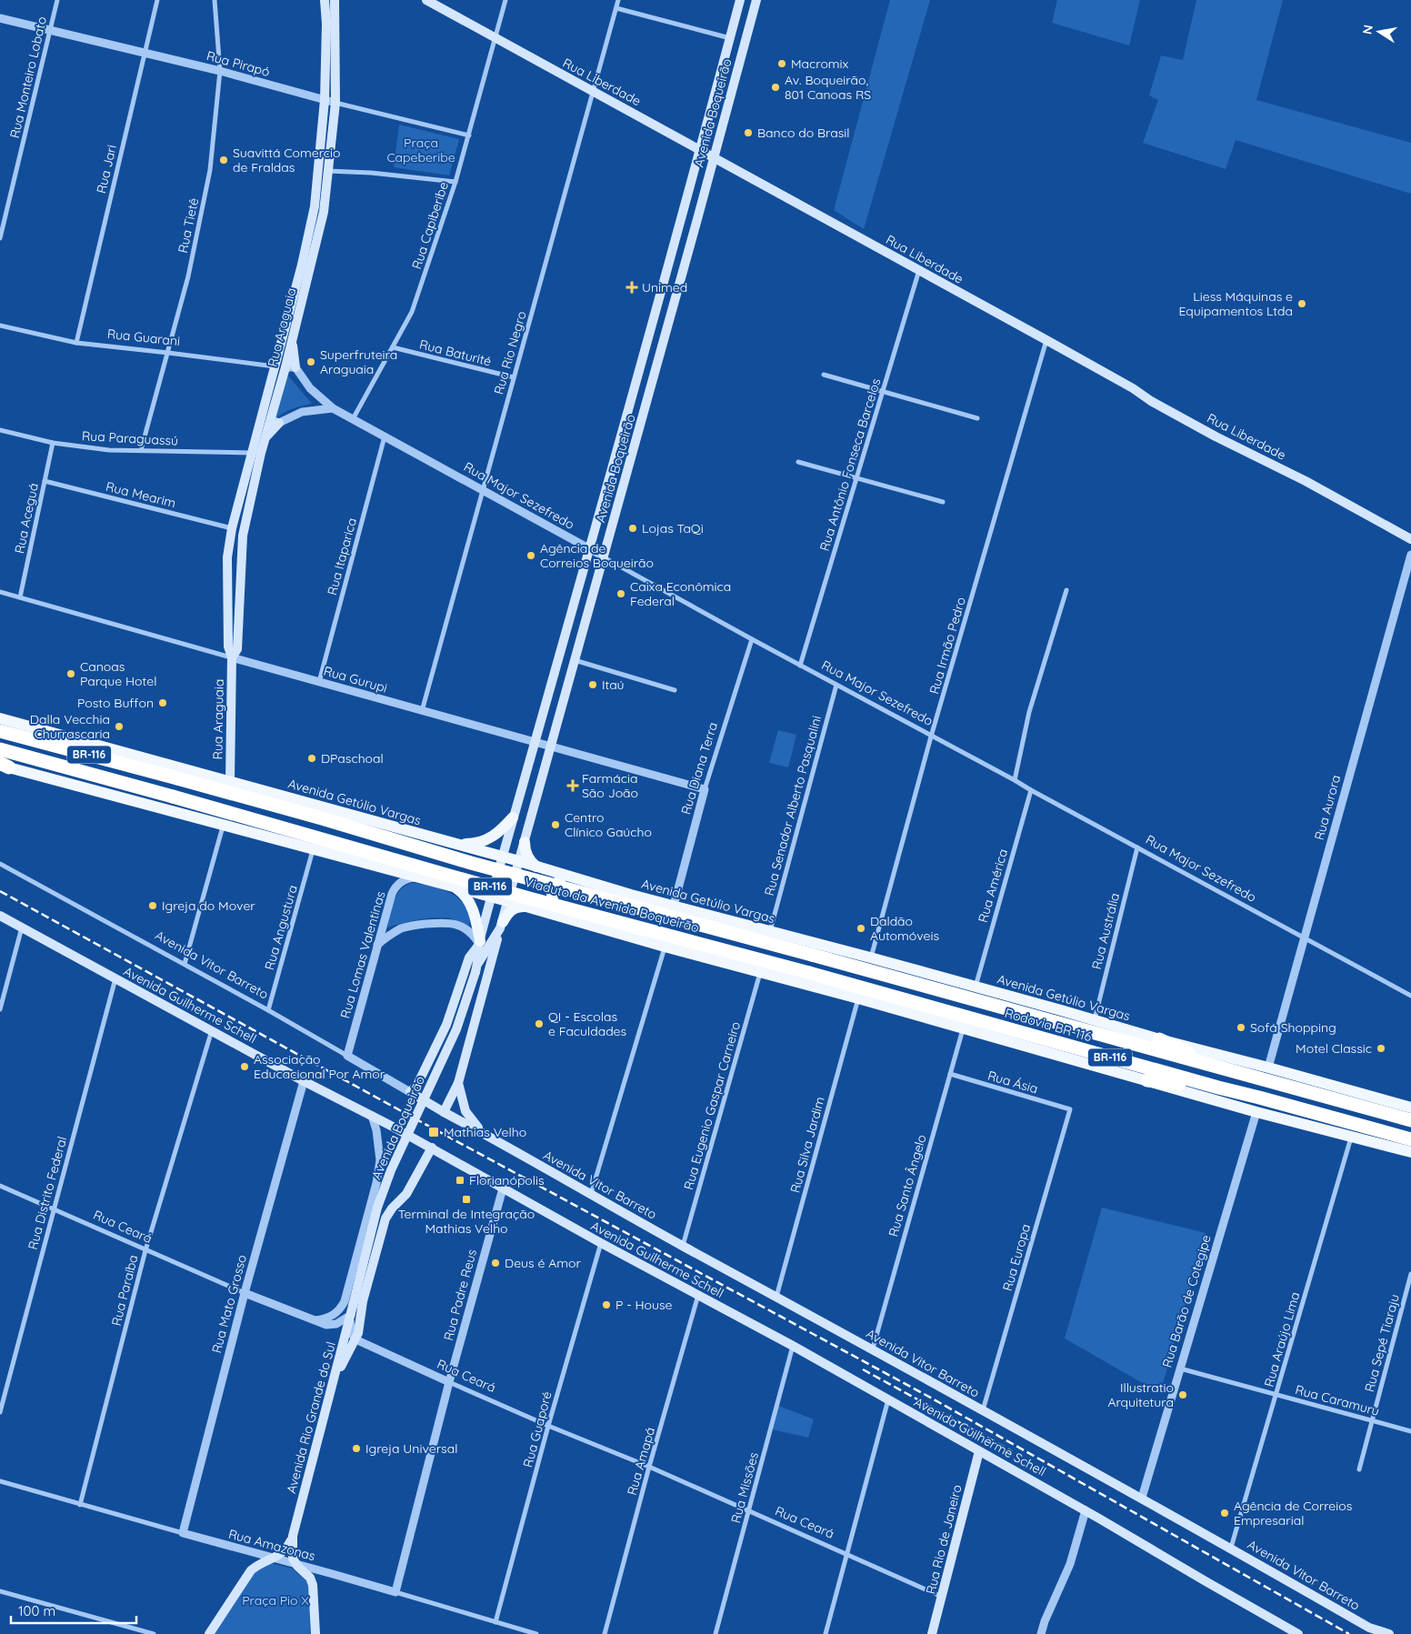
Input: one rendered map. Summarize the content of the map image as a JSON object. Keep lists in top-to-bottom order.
{
  "streets": {
    "highway": ["BR-116", "Viaduto da Avenida Boqueirão", "Rodovia BR-116"],
    "main road": [
      "Rua Liberdade",
      "Avenida Boqueirão",
      "Rua Araguaia",
      "Avenida Getúlio Vargas",
      "Avenida Vitor Barreto",
      "Avenida Guilherme Schell",
      "Avenida Rio Grande do Sul",
      "Rua Rio de Janeiro"
    ],
    "street": [
      "Rua Pirapó",
      "Rua Monteiro Lobato",
      "Rua Jari",
      "Rua Tietê",
      "Rua Capiberibe",
      "Rua Guarani",
      "Rua Baturité",
      "Rua Rio Negro",
      "Rua Paraguassú",
      "Rua Antônio Fonseca Barcelos",
      "Rua Mearim",
      "Rua Major Sezefredo",
      "Rua Aceguá",
      "Rua Itaparica",
      "Rua Irmão Pedro",
      "Rua Gurupi",
      "Rua Diana Terra",
      "Rua Senador Alberto Pasqualini",
      "Rua Aurora",
      "Rua América",
      "Rua Angustura",
      "Rua Austrália",
      "Rua Lomas Valentinas",
      "Rua Ásia",
      "Rua Eugenio Gaspar Carneiro",
      "Rua Silva Jardim",
      "Rua Santo Ângelo",
      "Rua Distrito Federal",
      "Rua Ceará",
      "Rua Europa",
      "Rua Paraíba",
      "Rua Padre Reus",
      "Rua Barão de Cotegipe",
      "Rua Mato Grosso",
      "Rua Araújo Lima",
      "Rua Sepé Tiaraju",
      "Rua Caramuru",
      "Rua Guaporé",
      "Rua Amapá",
      "Rua Missões",
      "Rua Amazonas"
    ]
  },
  "crossings": [
    ["Rua Pirapó", "Rua Monteiro Lobato"],
    ["Rua Pirapó", "Rua Jari"],
    ["Rua Pirapó", "Rua Tietê"],
    ["Rua Pirapó", "Rua Capiberibe"],
    ["Rua Pirapó", "Rua Araguaia"],
    ["Rua Liberdade", "Avenida Boqueirão"],
    ["Rua Liberdade", "Rua Capiberibe"],
    ["Rua Liberdade", "Rua Rio Negro"],
    ["Rua Liberdade", "Rua Antônio Fonseca Barcelos"],
    ["Rua Liberdade", "Rua Irmão Pedro"],
    ["Avenida Boqueirão", "Rua Major Sezefredo"],
    ["Avenida Boqueirão", "Rua Gurupi"],
    ["Avenida Boqueirão", "Avenida Getúlio Vargas"],
    ["Avenida Boqueirão", "Rua Ceará"],
    ["Avenida Boqueirão", "Avenida Rio Grande do Sul"],
    ["Rua Jari", "Rua Guarani"],
    ["Rua Tietê", "Rua Guarani"],
    ["Rua Tietê", "Rua Paraguassú"],
    ["Rua Capiberibe", "Rua Baturité"],
    ["Rua Capiberibe", "Rua Major Sezefredo"],
    ["Rua Araguaia", "Rua Guarani"],
    ["Rua Araguaia", "Rua Paraguassú"],
    ["Rua Araguaia", "Rua Mearim"],
    ["Rua Araguaia", "Rua Gurupi"],
    ["Rua Araguaia", "Avenida Getúlio Vargas"],
    ["Rua Baturité", "Rua Rio Negro"],
    ["Rua Rio Negro", "Rua Major Sezefredo"],
    ["Rua Rio Negro", "Rua Gurupi"],
    ["Rua Paraguassú", "Rua Aceguá"],
    ["Rua Antônio Fonseca Barcelos", "Rua Major Sezefredo"],
    ["Rua Mearim", "Rua Aceguá"],
    ["Rua Major Sezefredo", "Rua Itaparica"],
    ["Rua Major Sezefredo", "Rua Irmão Pedro"],
    ["Rua Major Sezefredo", "Rua Diana Terra"],
    ["Rua Major Sezefredo", "Rua Senador Alberto Pasqualini"],
    ["Rua Major Sezefredo", "Rua Aurora"],
    ["Rua Major Sezefredo", "Rua América"],
    ["Rua Major Sezefredo", "Rua Austrália"],
    ["Rua Aceguá", "Rua Gurupi"],
    ["Rua Itaparica", "Rua Gurupi"],
    ["Rua Irmão Pedro", "Avenida Getúlio Vargas"],
    ["Rua Gurupi", "Rua Diana Terra"],
    ["BR-116", "Avenida Getúlio Vargas"],
    ["BR-116", "Rodovia BR-116"],
    ["Rua Diana Terra", "Avenida Getúlio Vargas"],
    ["Avenida Getúlio Vargas", "Rua Senador Alberto Pasqualini"],
    ["Avenida Getúlio Vargas", "Rua Aurora"],
    ["Avenida Getúlio Vargas", "Rua América"],
    ["Avenida Getúlio Vargas", "Rua Austrália"],
    ["Viaduto da Avenida Boqueirão", "Rodovia BR-116"],
    ["Rua Angustura", "Avenida Vitor Barreto"],
    ["Rua Lomas Valentinas", "Avenida Vitor Barreto"],
    ["Avenida Vitor Barreto", "Rua Eugenio Gaspar Carneiro"],
    ["Avenida Vitor Barreto", "Rua Silva Jardim"],
    ["Avenida Vitor Barreto", "Rua Santo Ângelo"],
    ["Avenida Vitor Barreto", "Rua Europa"],
    ["Avenida Vitor Barreto", "Rua Barão de Cotegipe"],
    ["Avenida Vitor Barreto", "Rua Araújo Lima"],
    ["Avenida Guilherme Schell", "Rua Distrito Federal"],
    ["Avenida Guilherme Schell", "Rua Paraíba"],
    ["Avenida Guilherme Schell", "Rua Padre Reus"],
    ["Avenida Guilherme Schell", "Rua Mato Grosso"],
    ["Avenida Guilherme Schell", "Rua Guaporé"],
    ["Avenida Guilherme Schell", "Rua Amapá"],
    ["Avenida Guilherme Schell", "Rua Missões"],
    ["Avenida Guilherme Schell", "Rua Rio de Janeiro"],
    ["Rua Ásia", "Rua Santo Ângelo"],
    ["Rua Ásia", "Rua Europa"],
    ["Rua Distrito Federal", "Rua Ceará"],
    ["Rua Ceará", "Rua Paraíba"],
    ["Rua Ceará", "Rua Padre Reus"],
    ["Rua Ceará", "Rua Mato Grosso"],
    ["Rua Ceará", "Avenida Rio Grande do Sul"],
    ["Rua Ceará", "Rua Guaporé"],
    ["Rua Ceará", "Rua Amapá"],
    ["Rua Ceará", "Rua Missões"],
    ["Rua Ceará", "Rua Rio de Janeiro"],
    ["Rua Paraíba", "Rua Amazonas"],
    ["Rua Padre Reus", "Rua Amazonas"],
    ["Rua Barão de Cotegipe", "Rua Caramuru"],
    ["Rua Mato Grosso", "Rua Amazonas"],
    ["Rua Araújo Lima", "Rua Caramuru"],
    ["Rua Sepé Tiaraju", "Rua Caramuru"],
    ["Avenida Rio Grande do Sul", "Rua Amazonas"],
    ["Rua Guaporé", "Rua Amazonas"]
  ],
  "parks": ["Praça Capeberibe", "Praça Pio X"],
  "places": {
    "other": [
      "Macromix",
      "Av. Boqueirão, 801 Canoas RS",
      "Banco do Brasil",
      "Suavittá Comercio de Fraldas",
      "Liess Máquinas e Equipamentos Ltda",
      "Superfruteira Araguaia",
      "Lojas TaQi",
      "Agência de Correios Boqueirão",
      "Caixa Econômica Federal",
      "Canoas Parque Hotel",
      "Itaú",
      "Posto Buffon",
      "Dalla Vecchia Churrascaria",
      "DPaschoal",
      "Centro Clínico Gaúcho",
      "Igreja do Mover",
      "Daldão Automóveis",
      "QI - Escolas e Faculdades",
      "Sofá Shopping",
      "Motel Classic",
      "Associação Educacional Por Amor",
      "Deus é Amor",
      "P - House",
      "Illustratio Arquitetura",
      "Igreja Universal",
      "Agência de Correios Empresarial"
    ],
    "health": ["Unimed", "Farmácia São João"],
    "transit": ["Mathias Velho", "Florianópolis", "Terminal de Integração Mathias Velho"]
  },
  "scale_bar": "100 m",
  "north": "left"
}
